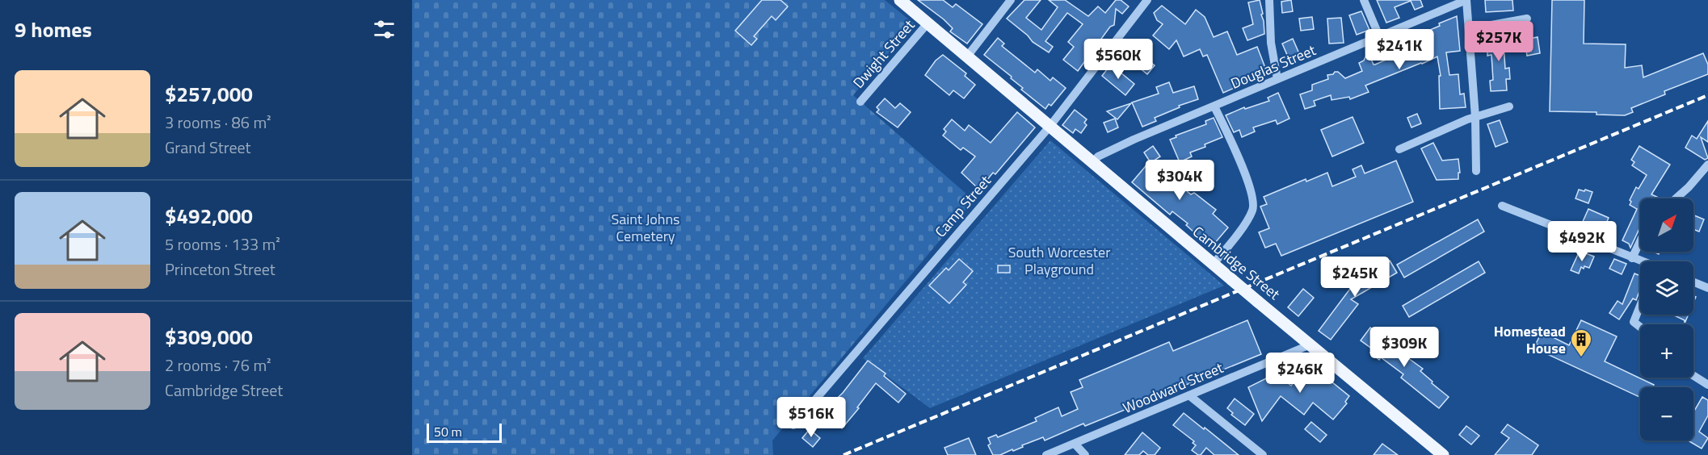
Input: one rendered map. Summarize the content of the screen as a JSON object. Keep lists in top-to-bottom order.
{
  "streets": {
    "main road": ["Cambridge Street"],
    "street": [
      "Dwight Street",
      "Douglas Street",
      "Camp Street",
      "Woodward Street"
    ]
  },
  "crossings": [
    ["Dwight Street", "Cambridge Street"],
    ["Douglas Street", "Cambridge Street"],
    ["Camp Street", "Cambridge Street"],
    ["Cambridge Street", "Woodward Street"]
  ],
  "parks": ["Saint Johns Cemetery", "South Worcester Playground"],
  "places": {
    "building": ["Homestead House"]
  },
  "scale_bar": "50 m",
  "north": "top right",
  "page": {
    "heading": "9 homes",
    "price": [
      "$257K",
      "$241K",
      "$560K",
      "$304K",
      "$492K",
      "$245K",
      "$309K",
      "$246K",
      "$516K"
    ],
    "list": [
      {
        "name": "$257,000",
        "note": "3 rooms · 86 m² · Grand Street"
      },
      {
        "name": "$492,000",
        "note": "5 rooms · 133 m² · Princeton Street"
      },
      {
        "name": "$309,000",
        "note": "2 rooms · 76 m² · Cambridge Street"
      }
    ],
    "map_buttons": ["+", "−"],
    "scale": "50 m"
  }
}
